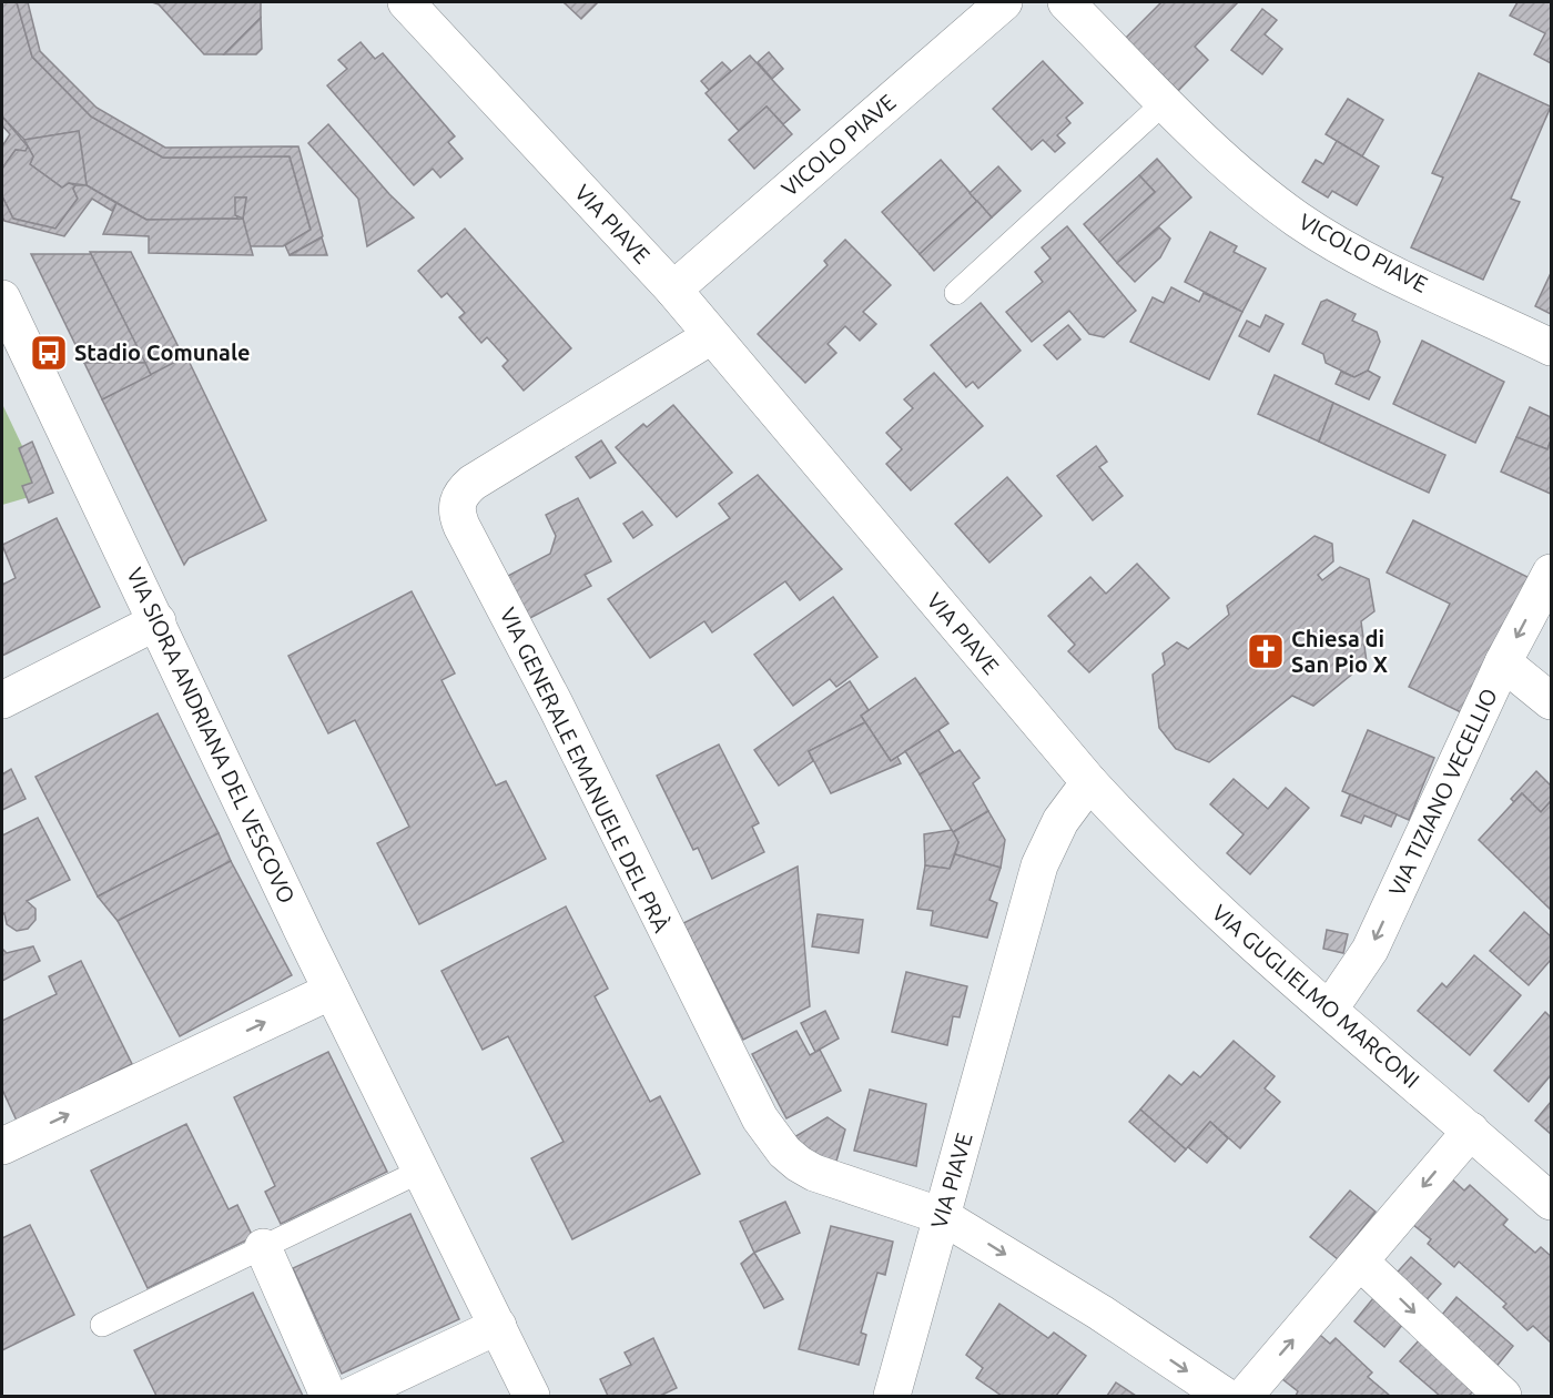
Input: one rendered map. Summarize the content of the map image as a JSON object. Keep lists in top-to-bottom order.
{
  "streets": {
    "street": [
      "VICOLO PIAVE",
      "VIA PIAVE",
      "VIA SIORA ANDRIANA DEL VESCOVO",
      "VIA GENERALE EMANUELE DEL PRÀ",
      "VIA TIZIANO VECELLIO",
      "VIA GUGLIELMO MARCONI"
    ]
  },
  "crossings": [
    ["VICOLO PIAVE", "VIA PIAVE"],
    ["VIA PIAVE", "VIA GENERALE EMANUELE DEL PRÀ"],
    ["VIA PIAVE", "VIA GUGLIELMO MARCONI"],
    ["VIA TIZIANO VECELLIO", "VIA GUGLIELMO MARCONI"]
  ],
  "one_way": ["VIA TIZIANO VECELLIO"],
  "places": {
    "bus stop": ["Stadio Comunale"],
    "church": ["Chiesa di San Pio X"]
  }
}
